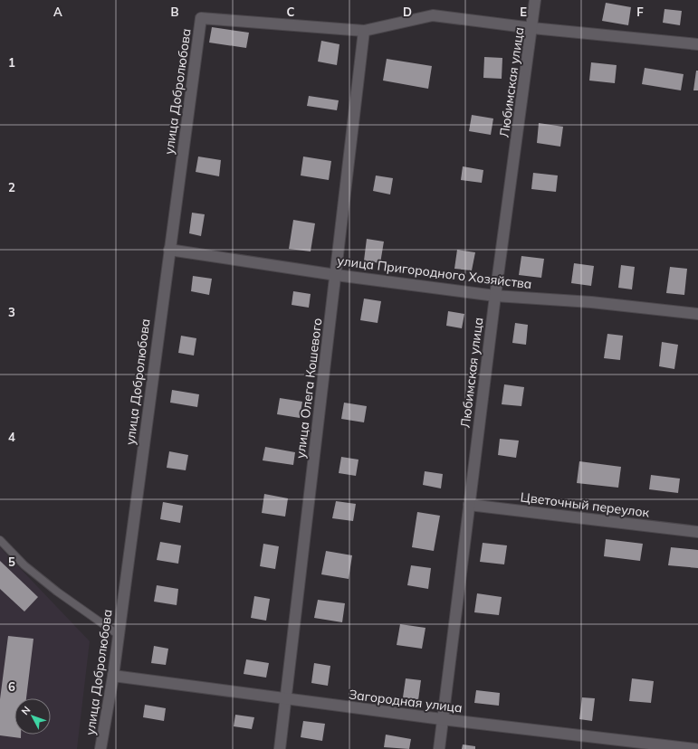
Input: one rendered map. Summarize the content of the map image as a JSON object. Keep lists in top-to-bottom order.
{
  "streets": {
    "street": [
      "Любимская улица",
      "улица Добролюбова",
      "улица Пригородного Хозяйства",
      "улица Олега Кошевого",
      "Цветочный переулок",
      "Загородная улица"
    ]
  },
  "crossings": [
    ["Любимская улица", "улица Пригородного Хозяйства"],
    ["Любимская улица", "Цветочный переулок"],
    ["Любимская улица", "Загородная улица"],
    ["улица Добролюбова", "улица Пригородного Хозяйства"],
    ["улица Добролюбова", "улица Олега Кошевого"],
    ["улица Добролюбова", "Загородная улица"],
    ["улица Пригородного Хозяйства", "улица Олега Кошевого"],
    ["улица Олега Кошевого", "Загородная улица"]
  ],
  "north": "top left",
  "grid": {
    "columns": [
      "A",
      "B",
      "C",
      "D",
      "E",
      "F"
    ],
    "rows": [
      "1",
      "2",
      "3",
      "4",
      "5",
      "6"
    ]
  }
}
